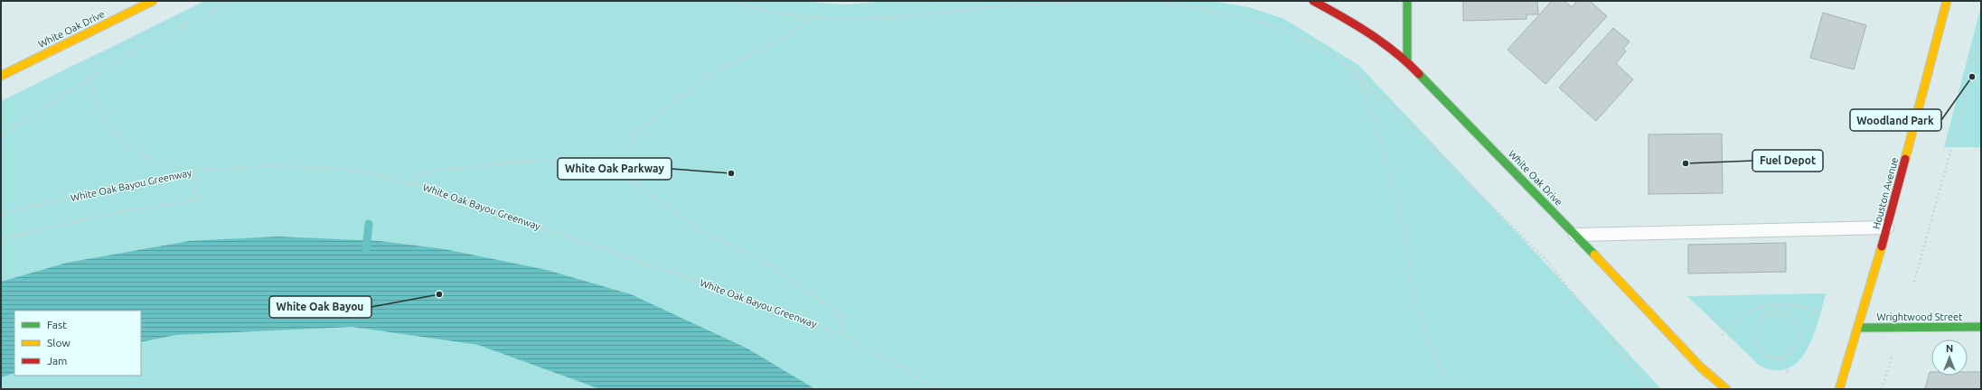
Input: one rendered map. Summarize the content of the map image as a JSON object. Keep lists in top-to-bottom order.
{
  "streets": {
    "main road": ["White Oak Drive", "Houston Avenue", "Wrightwood Street"],
    "path": ["White Oak Bayou Greenway"]
  },
  "crossings": [
    ["Houston Avenue", "Wrightwood Street"]
  ],
  "places": [
    "Woodland Park",
    "Fuel Depot",
    "White Oak Parkway",
    "White Oak Bayou"
  ],
  "legend": ["Fast", "Slow", "Jam"],
  "north": "top"
}
